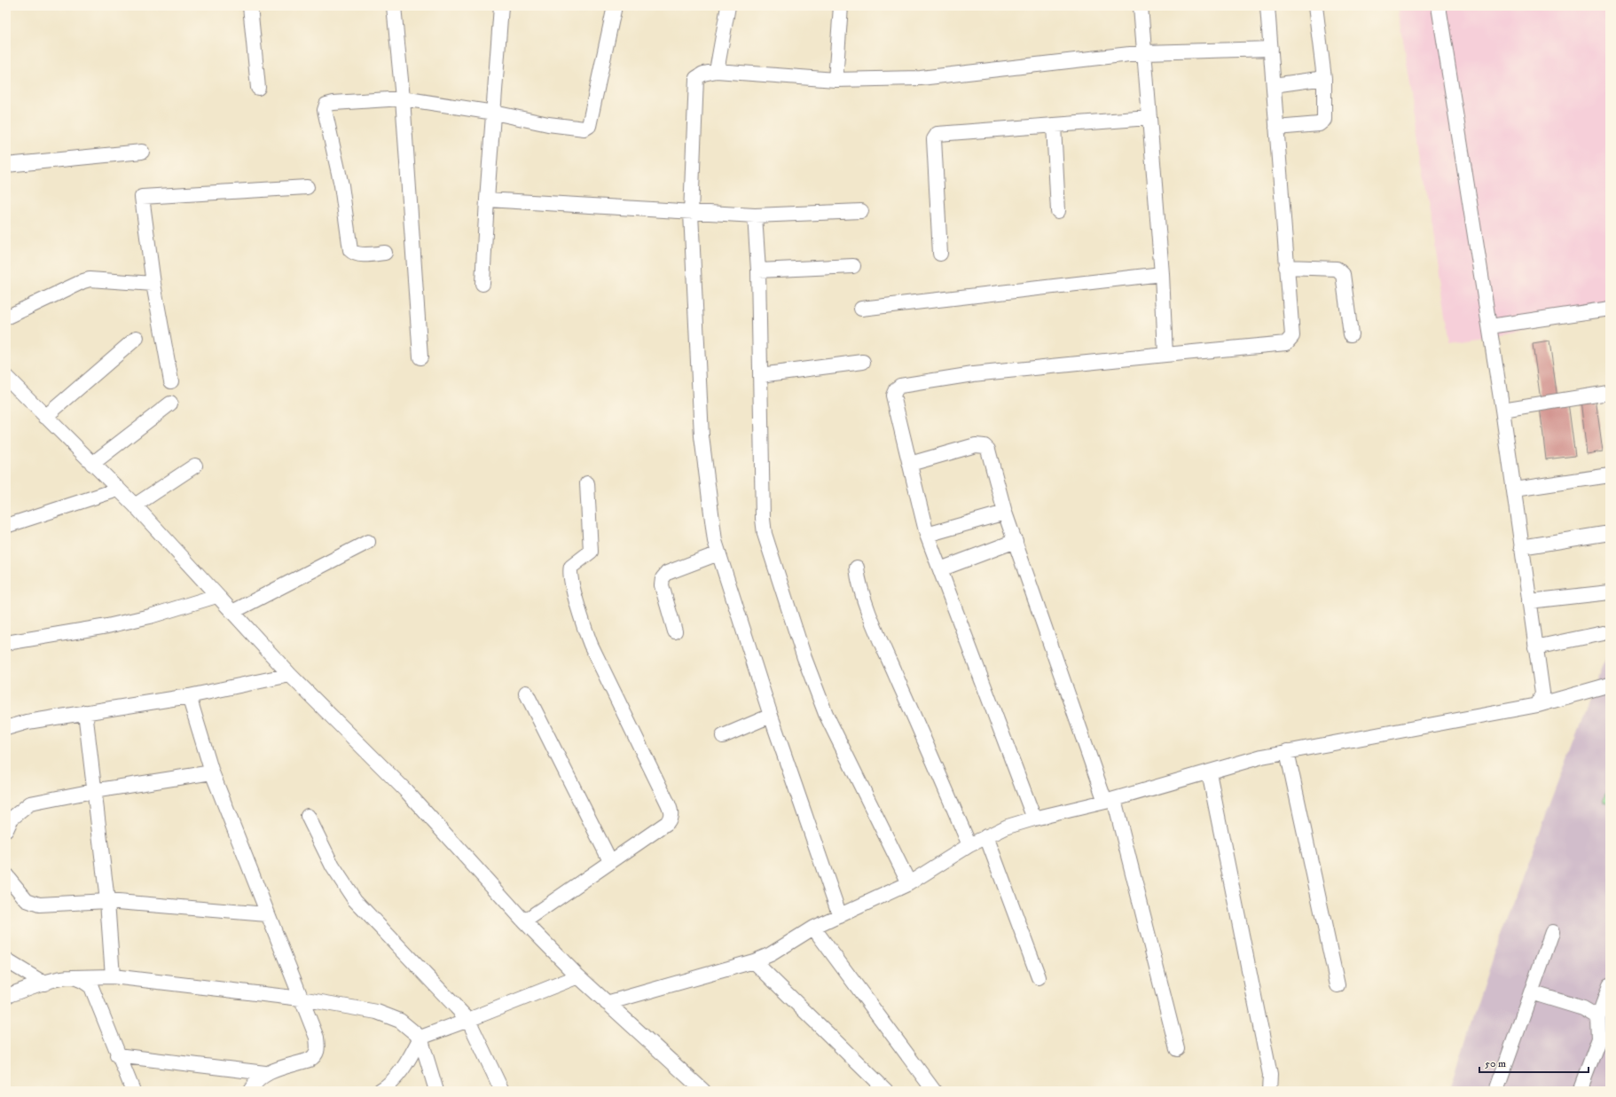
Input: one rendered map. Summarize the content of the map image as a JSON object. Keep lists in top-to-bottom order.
{
  "scale_bar": "50 m"
}
